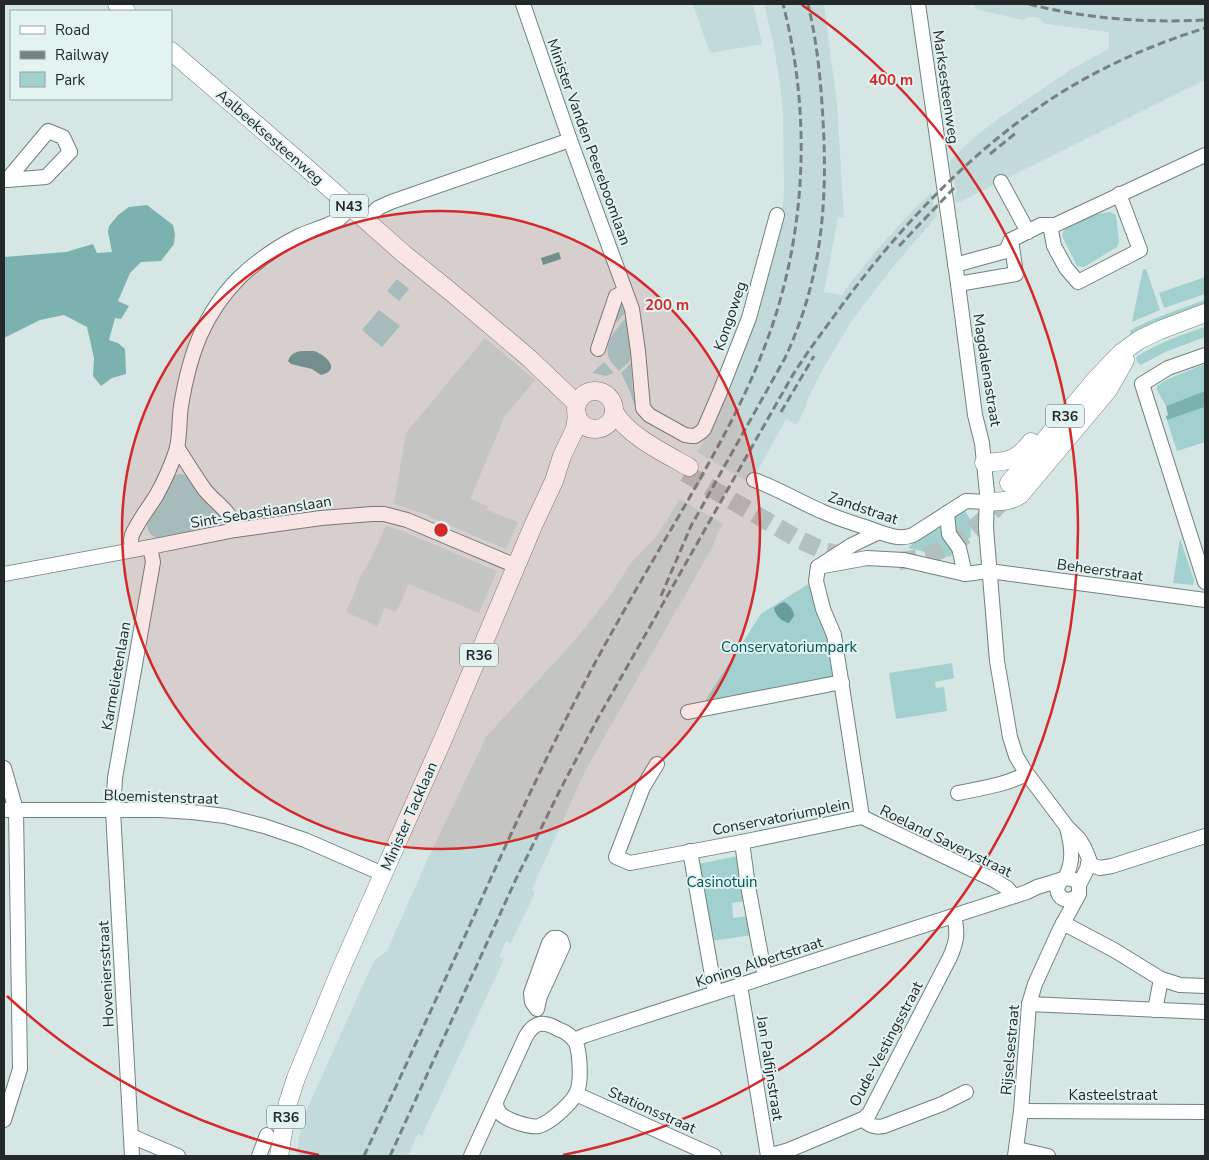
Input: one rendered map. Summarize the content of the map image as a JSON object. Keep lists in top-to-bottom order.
{
  "streets": {
    "main road": [
      "Aalbeeksesteenweg",
      "N43",
      "R36",
      "Minister Tacklaan"
    ],
    "street": [
      "Marksesteenweg",
      "Minister Vanden Peereboomlaan",
      "Kongoweg",
      "Magdalenastraat",
      "Zandstraat",
      "Sint-Sebastiaanslaan",
      "Beheerstraat",
      "Karmelietenlaan",
      "Bloemistenstraat",
      "Conservatoriumplein",
      "Roeland Saverystraat",
      "Koning Albertstraat",
      "Hoveniersstraat",
      "Oude-Vestingsstraat",
      "Rijselsestraat",
      "Jan Palfijnstraat",
      "Kasteelstraat",
      "Stationsstraat"
    ]
  },
  "crossings": [
    ["Marksesteenweg", "Magdalenastraat"],
    ["Aalbeeksesteenweg", "R36"],
    ["Aalbeeksesteenweg", "Minister Tacklaan"],
    ["Minister Vanden Peereboomlaan", "Kongoweg"],
    ["Magdalenastraat", "Zandstraat"],
    ["Magdalenastraat", "Beheerstraat"],
    ["Magdalenastraat", "Rijselsestraat"],
    ["R36", "Minister Tacklaan"],
    ["Sint-Sebastiaanslaan", "Karmelietenlaan"],
    ["Sint-Sebastiaanslaan", "Minister Tacklaan"],
    ["Beheerstraat", "Conservatoriumplein"],
    ["Karmelietenlaan", "Bloemistenstraat"],
    ["Karmelietenlaan", "Hoveniersstraat"],
    ["Bloemistenstraat", "Minister Tacklaan"],
    ["Bloemistenstraat", "Hoveniersstraat"],
    ["Conservatoriumplein", "Roeland Saverystraat"],
    ["Roeland Saverystraat", "Koning Albertstraat"],
    ["Koning Albertstraat", "Oude-Vestingsstraat"],
    ["Koning Albertstraat", "Rijselsestraat"],
    ["Koning Albertstraat", "Jan Palfijnstraat"],
    ["Koning Albertstraat", "Stationsstraat"],
    ["Oude-Vestingsstraat", "Jan Palfijnstraat"],
    ["Rijselsestraat", "Kasteelstraat"]
  ],
  "parks": ["Conservatoriumpark", "Casinotuin"],
  "legend": ["Road", "Railway", "Park"],
  "rings": ["400 m", "200 m"]
}
